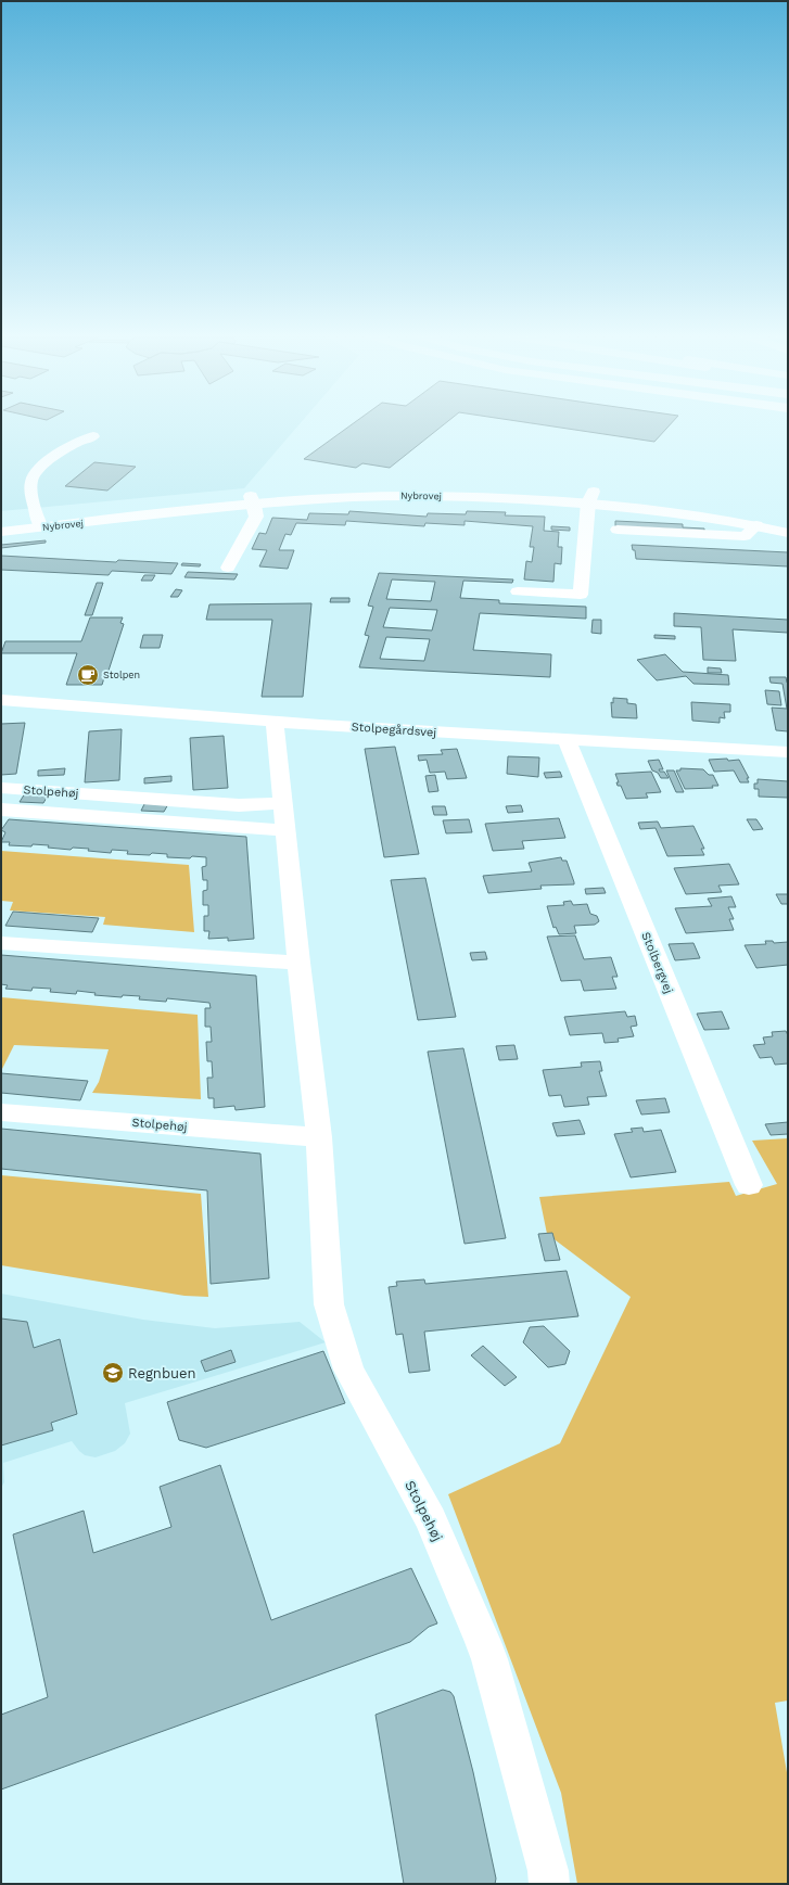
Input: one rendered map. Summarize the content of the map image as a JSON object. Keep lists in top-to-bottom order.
{
  "streets": {
    "main road": ["Nybrovej"],
    "street": ["Stolpegårdsvej", "Stolpehøj", "Stolbergvej"]
  },
  "crossings": [
    ["Stolpegårdsvej", "Stolpehøj"],
    ["Stolpegårdsvej", "Stolbergvej"]
  ],
  "places": {
    "cafe": ["Stolpen"],
    "school or university": ["Regnbuen"]
  }
}
